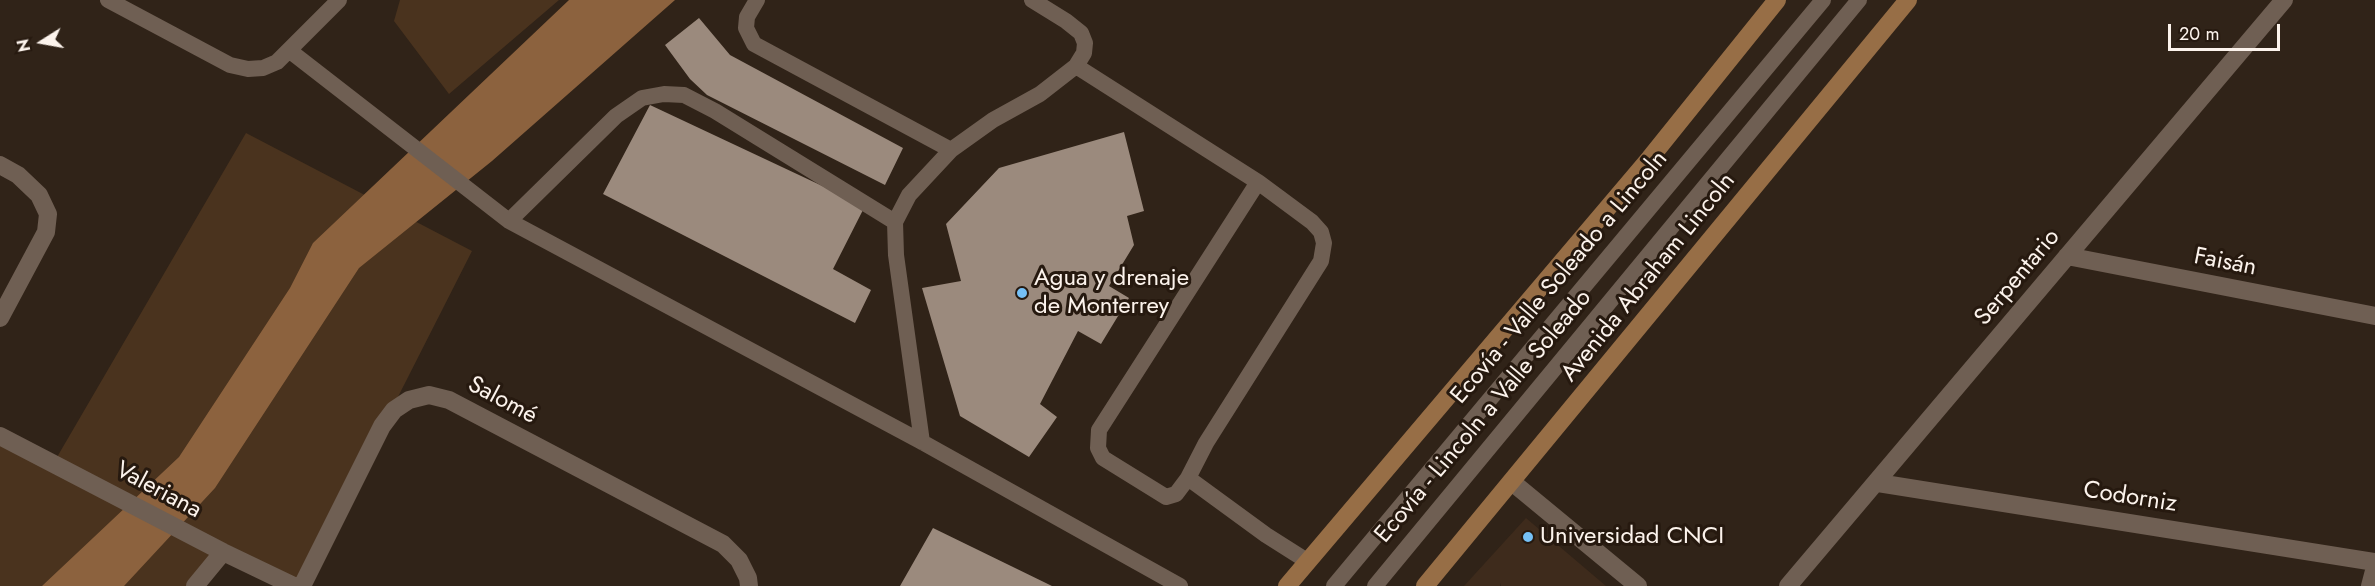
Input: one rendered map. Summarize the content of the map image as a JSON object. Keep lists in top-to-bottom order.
{
  "streets": {
    "main road": ["Avenida Abraham Lincoln"],
    "street": [
      "Faisán",
      "Serpentario",
      "Salomé",
      "Valeriana",
      "Codorniz"
    ],
    "lane": ["Ecovía - Valle Soleado a Lincoln", "Ecovía - Lincoln a Valle Soleado"]
  },
  "crossings": [
    ["Faisán", "Serpentario"],
    ["Serpentario", "Codorniz"]
  ],
  "places": ["Agua y drenaje de Monterrey", "Universidad CNCI"],
  "scale_bar": "20 m",
  "north": "left"
}
